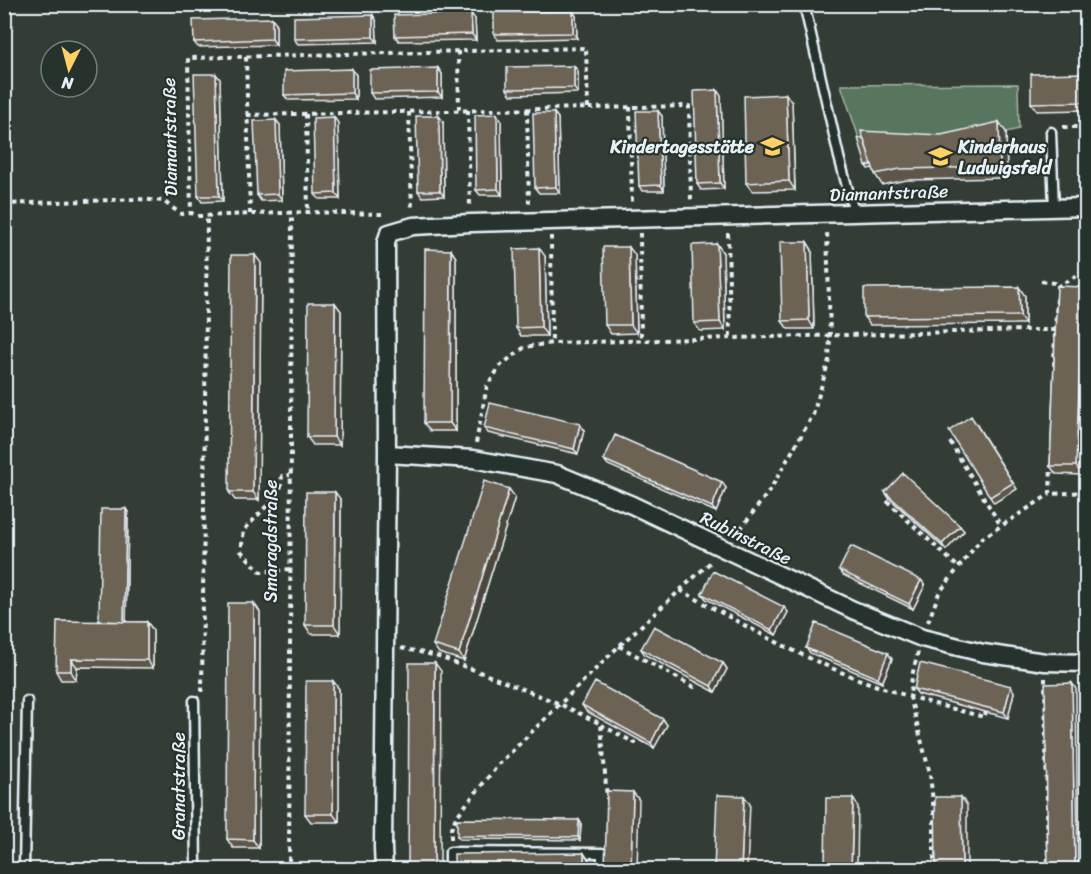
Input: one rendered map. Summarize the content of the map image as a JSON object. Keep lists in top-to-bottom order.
{
  "streets": {
    "street": ["Diamantstraße", "Rubinstraße"],
    "lane": ["Granatstraße"],
    "path": ["Smaragdstraße"]
  },
  "crossings": [
    ["Diamantstraße", "Rubinstraße"],
    ["Diamantstraße", "Smaragdstraße"]
  ],
  "places": {
    "school or university": ["Kindertagesstätte", "Kinderhaus Ludwigsfeld"]
  },
  "north": "bottom"
}
